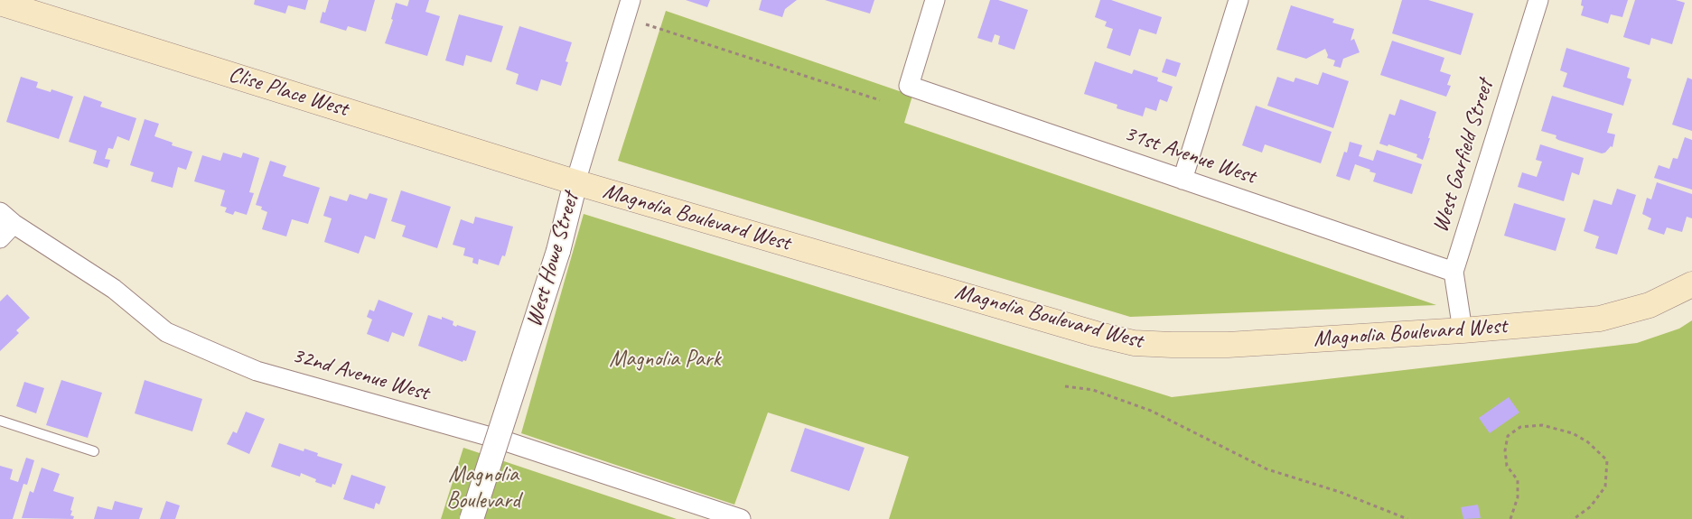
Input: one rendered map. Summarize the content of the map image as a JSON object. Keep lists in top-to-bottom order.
{
  "streets": {
    "main road": ["Clise Place West", "Magnolia Boulevard West"],
    "street": [
      "31st Avenue West",
      "West Garfield Street",
      "West Howe Street",
      "32nd Avenue West"
    ]
  },
  "crossings": [
    ["Clise Place West", "Magnolia Boulevard West"],
    ["Clise Place West", "West Howe Street"],
    ["31st Avenue West", "West Garfield Street"],
    ["West Garfield Street", "Magnolia Boulevard West"],
    ["Magnolia Boulevard West", "West Howe Street"]
  ],
  "parks": ["Magnolia Park", "Magnolia Boulevard"]
}
